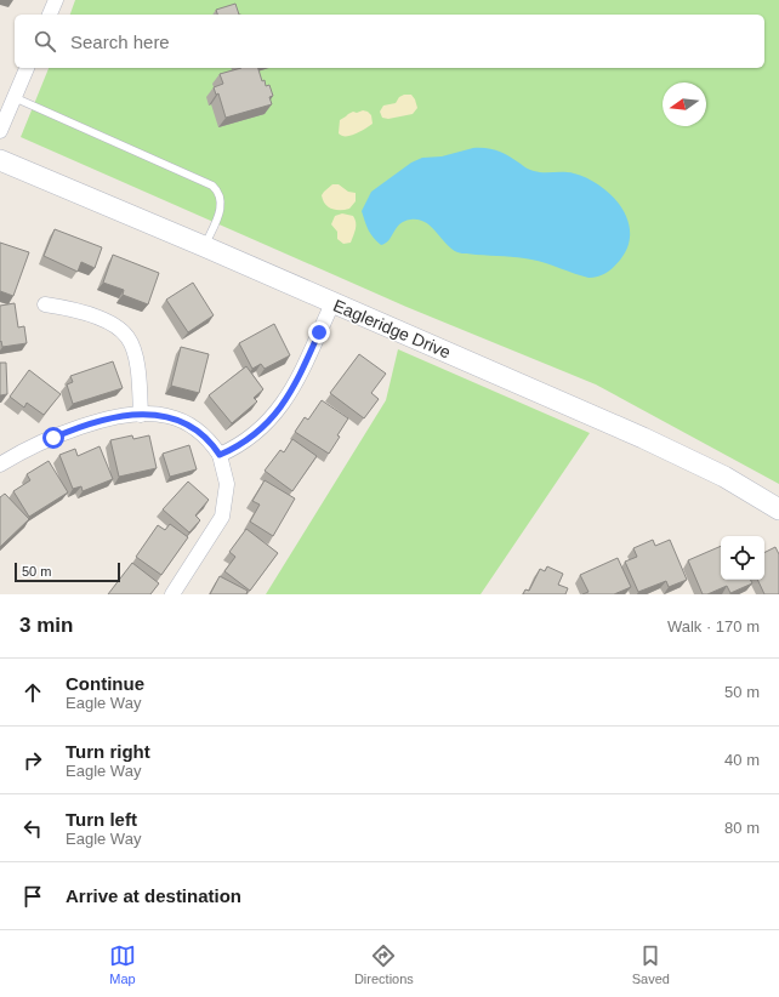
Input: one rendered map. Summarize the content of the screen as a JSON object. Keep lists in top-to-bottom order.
{
  "streets": {
    "main road": ["Eagleridge Drive"]
  },
  "scale_bar": "50 m",
  "north": "left",
  "page": {
    "search": "Search here",
    "scale": "50 m",
    "heading": ["3 min", "Walk · 170 m"],
    "list": [
      ["Continue", "Eagle Way", "50 m"],
      ["Turn right", "Eagle Way", "40 m"],
      ["Turn left", "Eagle Way", "80 m"],
      "Arrive at destination"
    ],
    "nav": ["Map", "Directions", "Saved"]
  }
}
